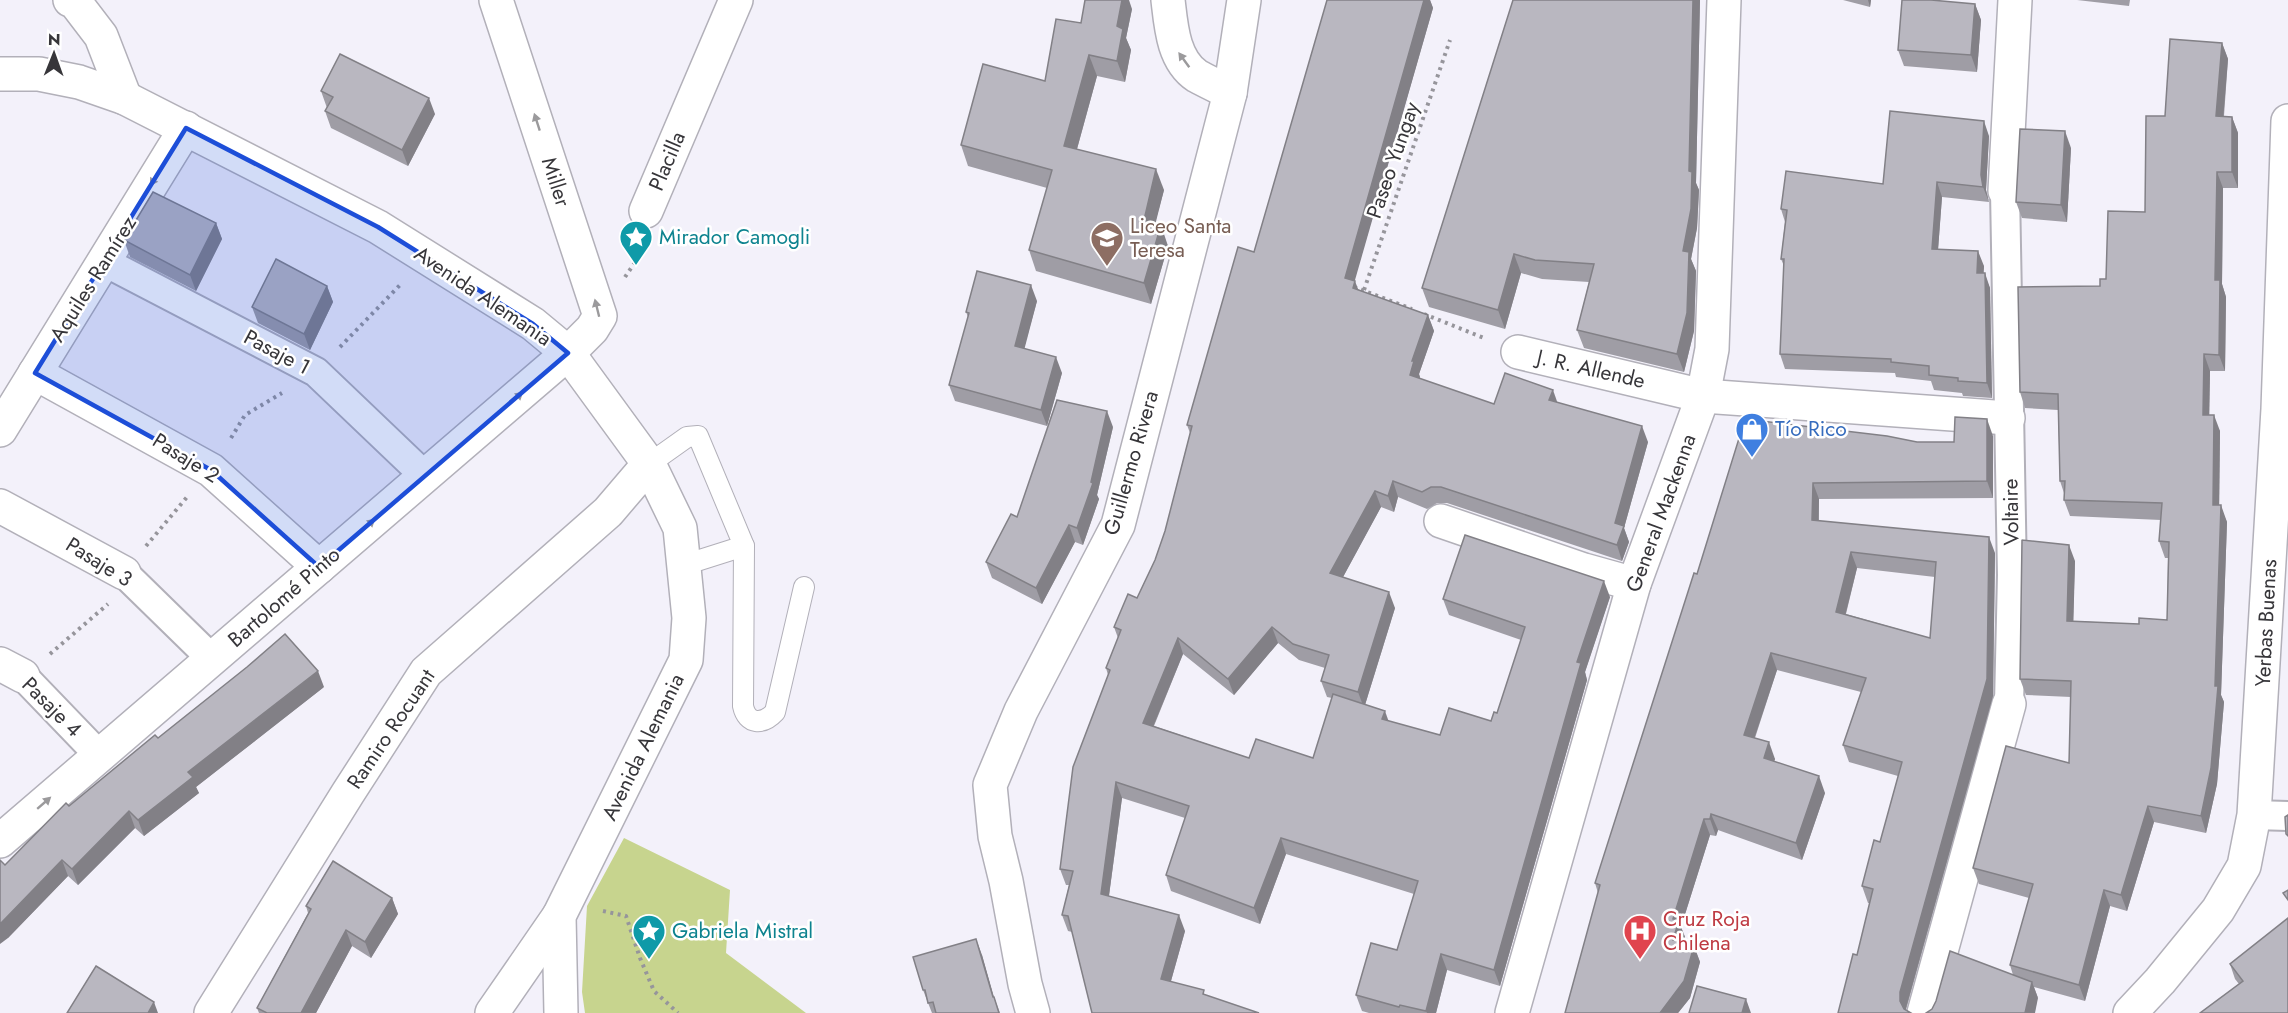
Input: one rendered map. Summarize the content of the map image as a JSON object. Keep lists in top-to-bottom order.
{
  "streets": {
    "street": [
      "Placilla",
      "Miller",
      "Aquiles Ramírez",
      "Avenida Alemania",
      "Pasaje 1",
      "J. R. Allende",
      "Pasaje 2",
      "Guillermo Rivera",
      "Voltaire",
      "General Mackenna",
      "Pasaje 3",
      "Bartolomé Pinto",
      "Yerbas Buenas",
      "Pasaje 4",
      "Ramiro Rocuant"
    ],
    "path": ["Paseo Yungay"]
  },
  "crossings": [
    ["Paseo Yungay", "J. R. Allende"],
    ["Placilla", "Miller"],
    ["Aquiles Ramírez", "Avenida Alemania"],
    ["Aquiles Ramírez", "Pasaje 1"],
    ["Aquiles Ramírez", "Pasaje 2"],
    ["Avenida Alemania", "Bartolomé Pinto"],
    ["Avenida Alemania", "Ramiro Rocuant"],
    ["Pasaje 1", "Bartolomé Pinto"],
    ["J. R. Allende", "Voltaire"],
    ["J. R. Allende", "General Mackenna"],
    ["Pasaje 2", "Bartolomé Pinto"],
    ["Pasaje 3", "Bartolomé Pinto"],
    ["Bartolomé Pinto", "Pasaje 4"]
  ],
  "one_way": ["Miller", "Aquiles Ramírez", "Bartolomé Pinto"],
  "places": {
    "place": ["Mirador Camogli", "Gabriela Mistral"],
    "school or university": ["Liceo Santa Teresa"],
    "shop": ["Tío Rico"],
    "hospital": ["Cruz Roja Chilena"]
  },
  "north": "top"
}
